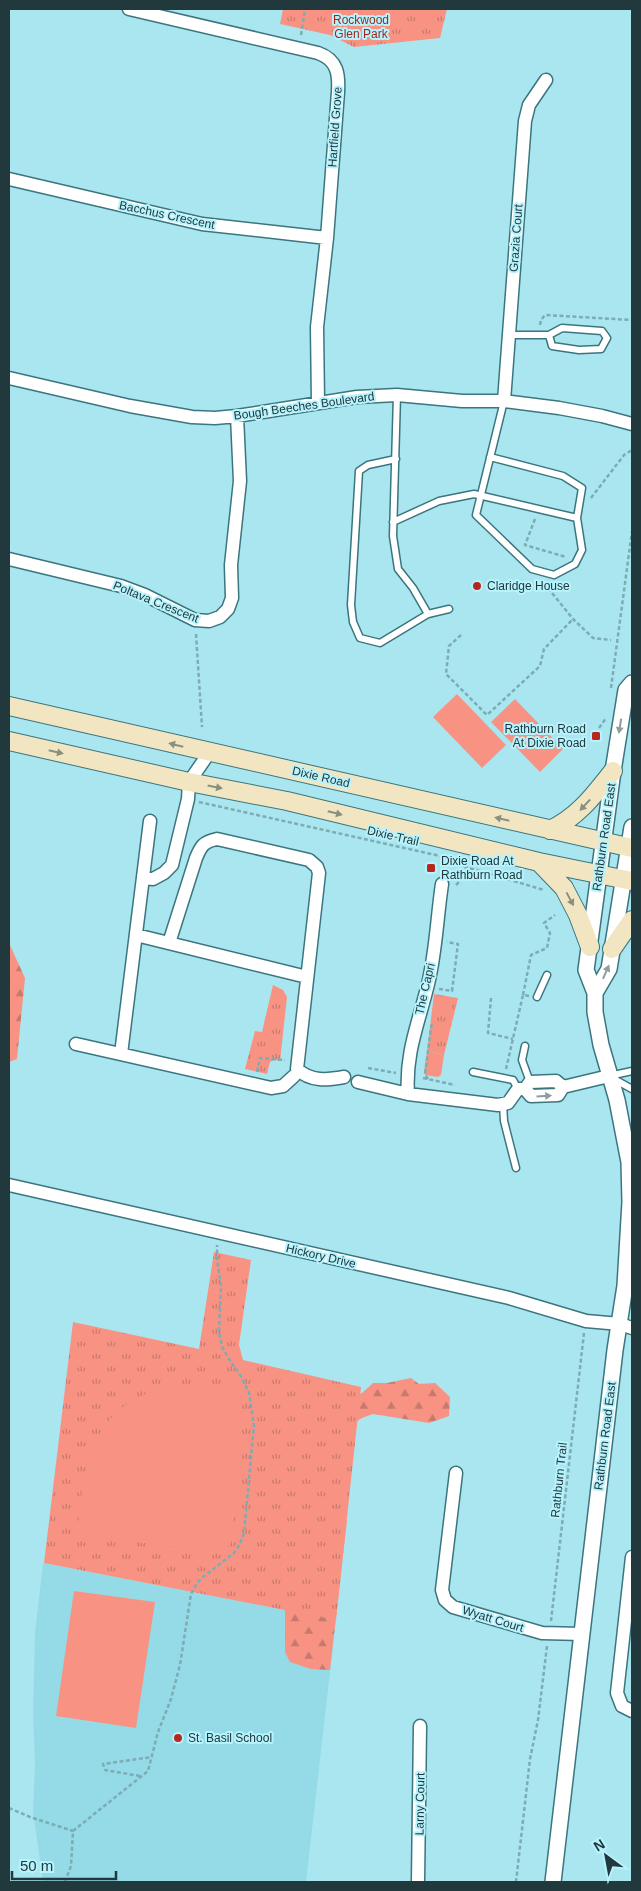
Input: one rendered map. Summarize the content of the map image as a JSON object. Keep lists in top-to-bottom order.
{
  "streets": {
    "main road": ["Dixie Road"],
    "street": [
      "Hartfield Grove",
      "Bacchus Crescent",
      "Grazia Court",
      "Bough Beeches Boulevard",
      "Poltava Crescent",
      "Rathburn Road East",
      "The Capri",
      "Hickory Drive",
      "Wyatt Court",
      "Larny Court"
    ],
    "path": ["Dixie Trail", "Rathburn Trail"]
  },
  "crossings": [
    ["Hartfield Grove", "Bacchus Crescent"],
    ["Hartfield Grove", "Bough Beeches Boulevard"],
    ["Grazia Court", "Bough Beeches Boulevard"],
    ["Bough Beeches Boulevard", "Poltava Crescent"],
    ["Dixie Road", "Rathburn Road East"],
    ["Rathburn Road East", "Hickory Drive"],
    ["Rathburn Road East", "Wyatt Court"]
  ],
  "parks": ["Rockwood Glen Park"],
  "places": {
    "other": ["Claridge House", "St. Basil School"],
    "transit": ["Rathburn Road At Dixie Road", "Dixie Road At Rathburn Road"]
  },
  "scale_bar": "50 m",
  "north": "top left"
}
